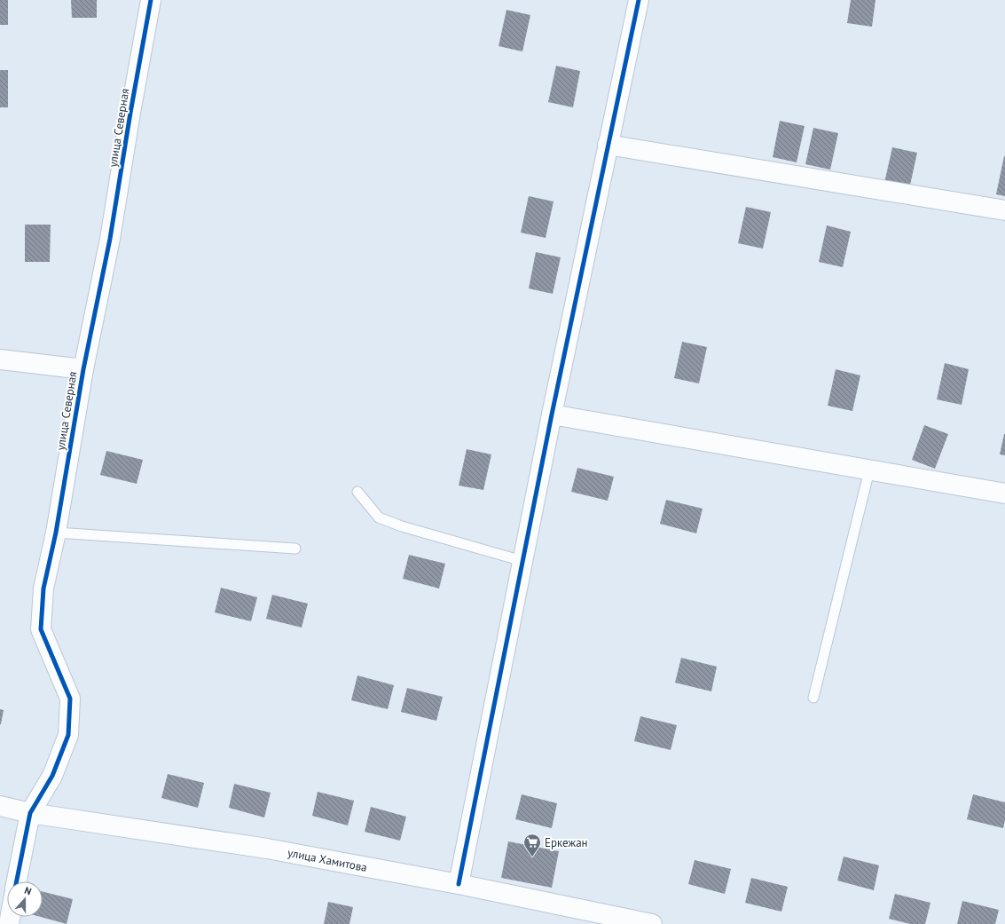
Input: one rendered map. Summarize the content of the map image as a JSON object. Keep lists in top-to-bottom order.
{
  "streets": {
    "street": ["улица Северная", "улица Хамитова"]
  },
  "crossings": [
    ["улица Северная", "улица Хамитова"]
  ],
  "places": {
    "supermarket": ["Еркежан"]
  },
  "north": "top"
}
